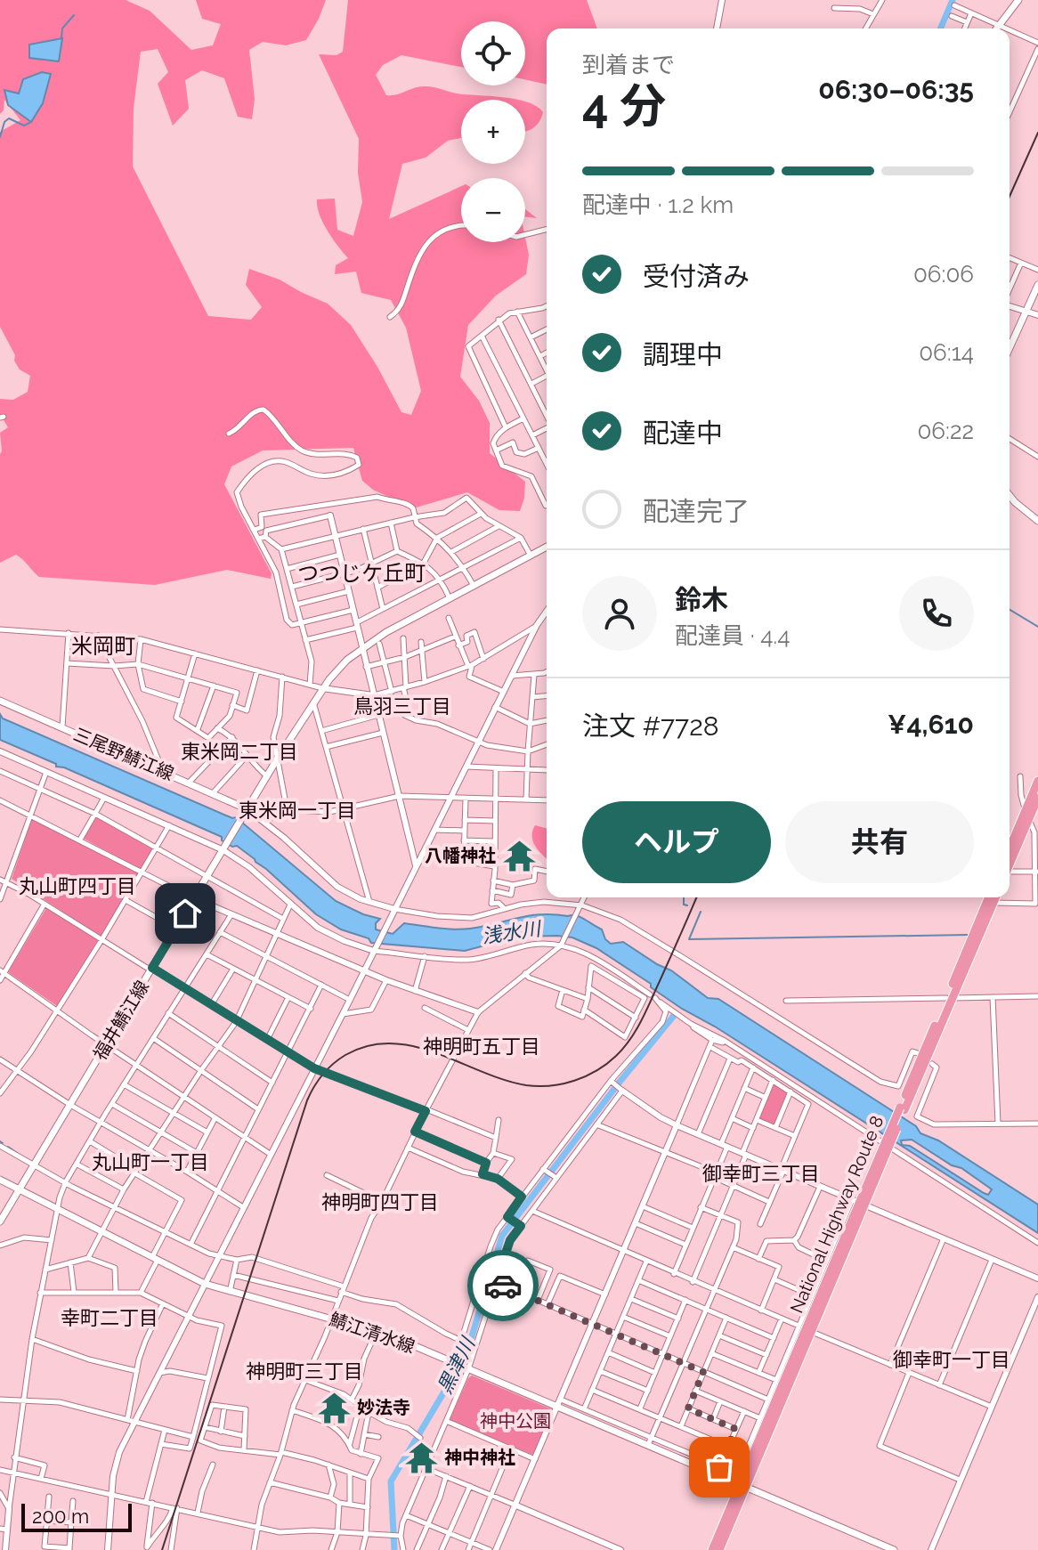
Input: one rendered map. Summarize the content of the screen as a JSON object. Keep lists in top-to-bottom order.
{
  "streets": {
    "highway": ["National Highway Route 8"],
    "main road": ["三尾野鯖江線", "福井鯖江線", "鯖江清水線"]
  },
  "crossings": [
    ["三尾野鯖江線", "福井鯖江線"],
    ["福井鯖江線", "鯖江清水線"],
    ["National Highway Route 8", "鯖江清水線"]
  ],
  "districts": [
    "つつじケ丘町",
    "米岡町",
    "鳥羽三丁目",
    "東米岡二丁目",
    "東米岡一丁目",
    "丸山町四丁目",
    "神明町五丁目",
    "丸山町一丁目",
    "御幸町三丁目",
    "神明町四丁目",
    "幸町二丁目",
    "御幸町一丁目",
    "神明町三丁目"
  ],
  "water": ["浅水川", "黒津川"],
  "parks": ["神中公園"],
  "places": {
    "temple": ["八幡神社", "妙法寺", "神中神社"]
  },
  "scale_bar": "200 m",
  "page": {
    "map_buttons": ["+", "−"],
    "heading": ["4 分", "到着まで", "06:30–06:35"],
    "panel": [
      "鈴木",
      "配達員 · 4.4",
      "注文 #7728",
      "¥4,610"
    ],
    "bar": "配達中 · 1.2 km",
    "list": [
      ["受付済み", "06:06"],
      ["調理中", "06:14"],
      ["配達中", "06:22"],
      "配達完了"
    ],
    "buttons": ["ヘルプ", "共有"],
    "scale": "200 m"
  }
}
